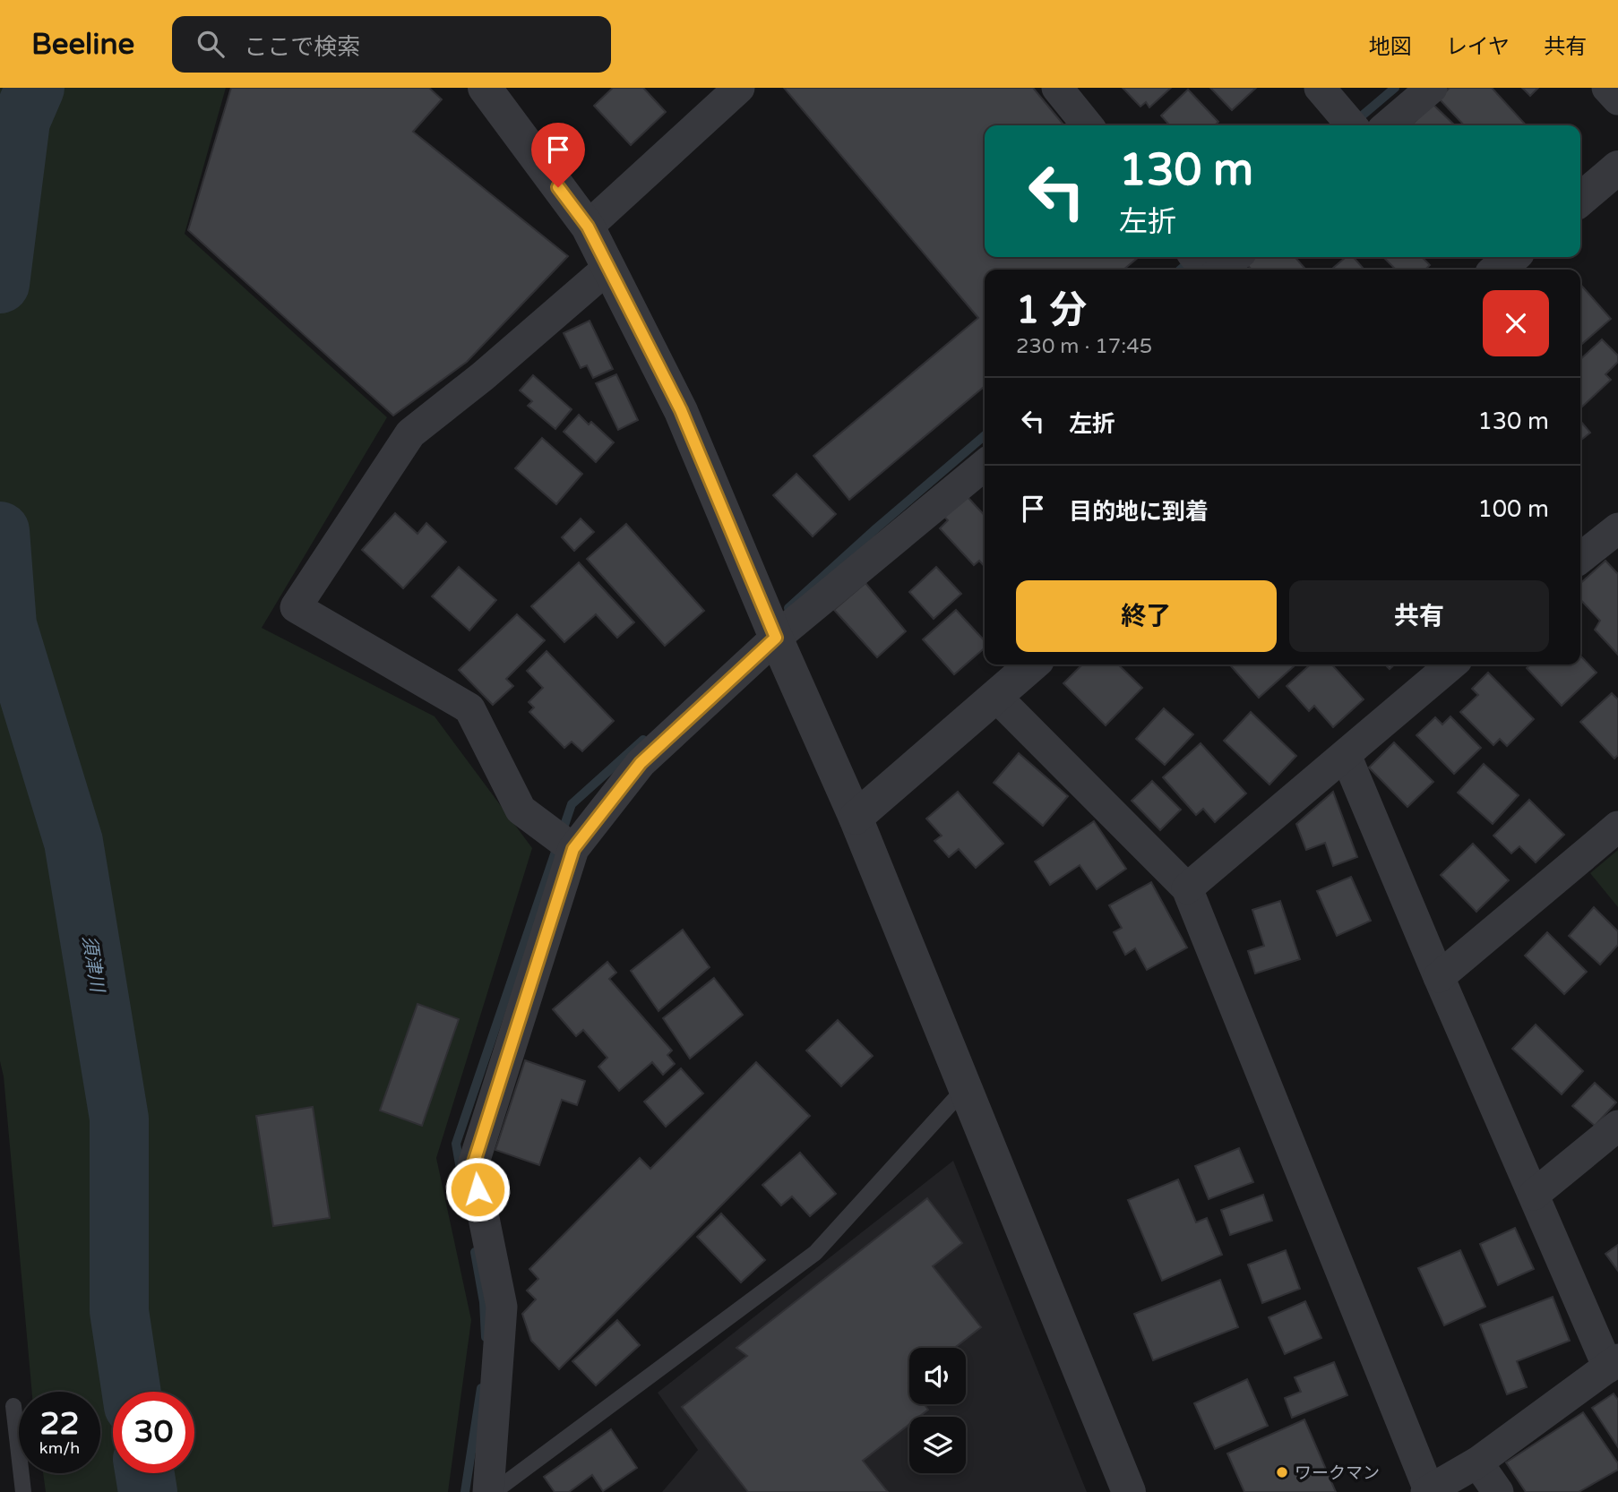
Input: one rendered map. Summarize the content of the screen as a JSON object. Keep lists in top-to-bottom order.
{
  "water": ["須津川"],
  "places": ["ワークマン"],
  "page": {
    "header": "Beeline",
    "search": "ここで検索",
    "nav": ["地図", "レイヤ", "共有"],
    "turn": ["130 m", "左折"],
    "heading": ["1 分", "230 m · 17:45"],
    "list": [
      {
        "name": "左折",
        "value": "130 m"
      },
      {
        "name": "目的地に到着",
        "value": "100 m"
      }
    ],
    "buttons": ["終了", "共有"],
    "speed": "22 km/h",
    "limit": "30"
  }
}
